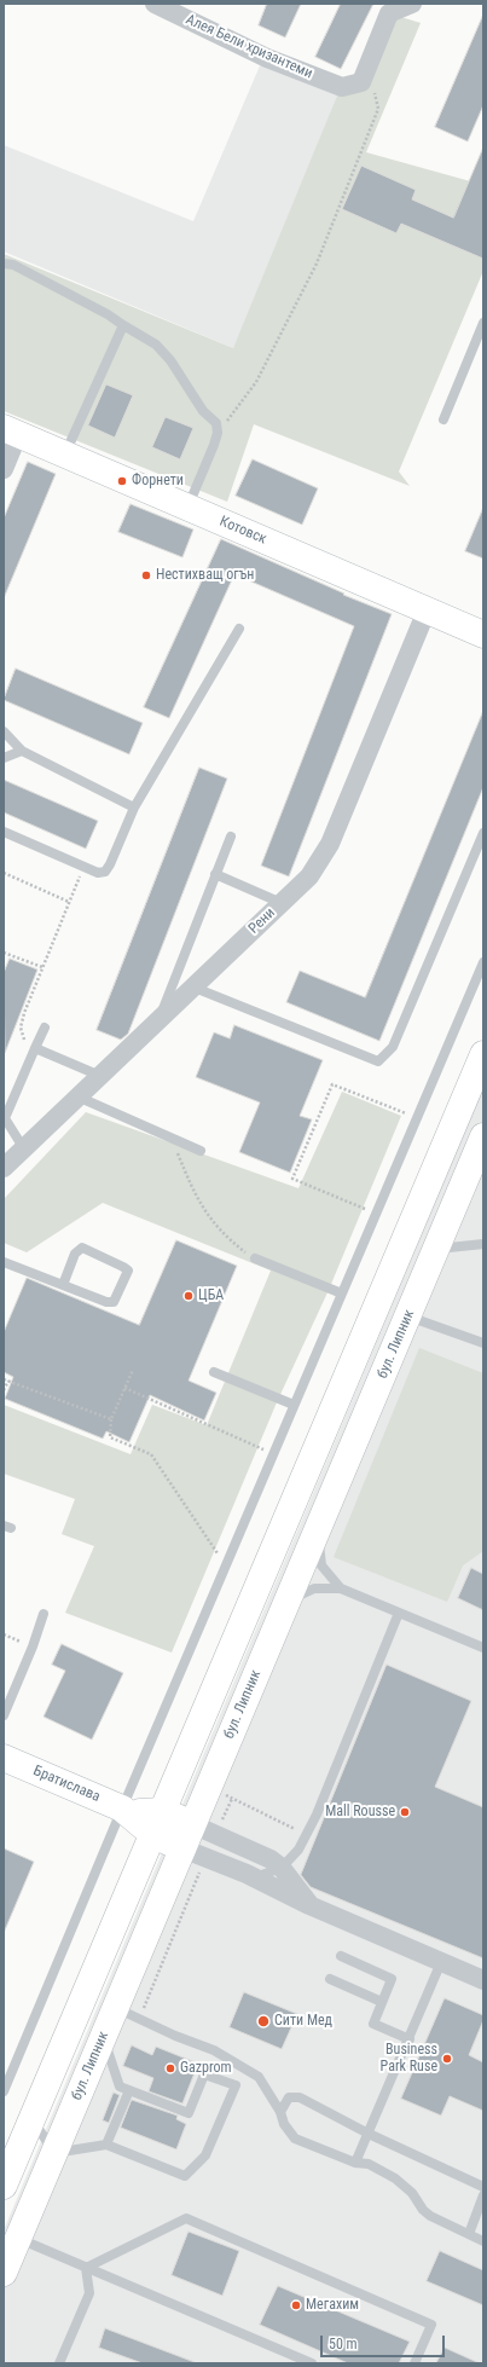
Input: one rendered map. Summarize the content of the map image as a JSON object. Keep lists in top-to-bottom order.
{
  "streets": {
    "main road": ["Котовск", "бул. Липник", "Братислава"],
    "street": ["Алея Бели хризантеми", "Рени"]
  },
  "crossings": [
    ["Котовск", "Рени"]
  ],
  "places": [
    "Форнети",
    "Нестихващ огън",
    "ЦБА",
    "Mall Rousse",
    "Сити Мед",
    "Business Park Ruse",
    "Gazprom",
    "Мегахим"
  ],
  "scale_bar": "50 m"
}
